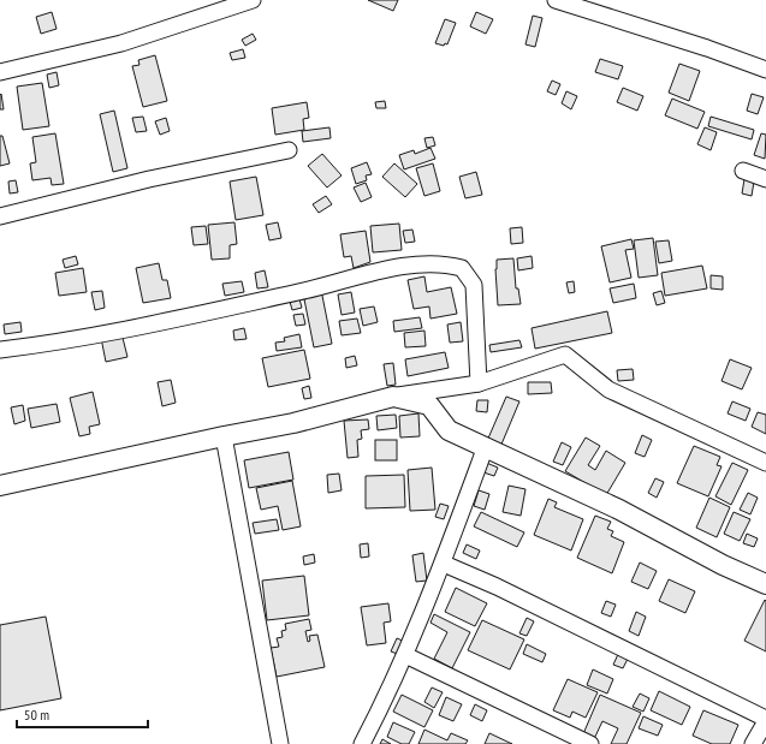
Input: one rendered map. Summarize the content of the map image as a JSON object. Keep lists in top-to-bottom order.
{
  "scale_bar": "50 m"
}
